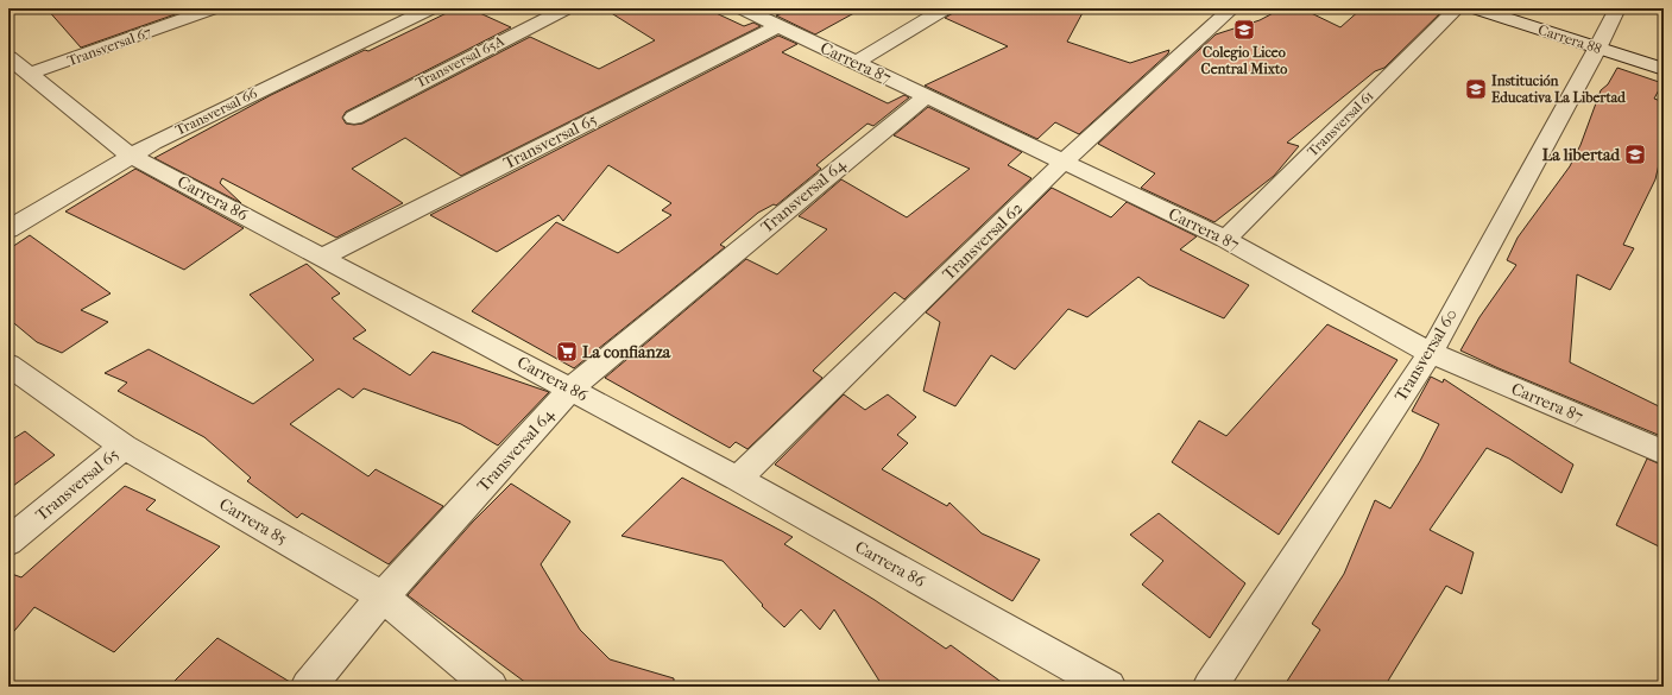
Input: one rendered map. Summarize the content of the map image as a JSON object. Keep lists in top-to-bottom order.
{
  "streets": {
    "street": [
      "Carrera 88",
      "Transversal 67",
      "Transversal 65A",
      "Carrera 87",
      "Transversal 66",
      "Transversal 61",
      "Transversal 65",
      "Transversal 64",
      "Carrera 86",
      "Transversal 62",
      "Transversal 60",
      "Carrera 85"
    ]
  },
  "crossings": [
    ["Carrera 88", "Transversal 60"],
    ["Transversal 67", "Carrera 86"],
    ["Carrera 87", "Transversal 61"],
    ["Carrera 87", "Transversal 65"],
    ["Carrera 87", "Transversal 64"],
    ["Carrera 87", "Transversal 62"],
    ["Carrera 87", "Transversal 60"],
    ["Transversal 66", "Carrera 86"],
    ["Transversal 65", "Carrera 86"],
    ["Transversal 65", "Carrera 85"],
    ["Transversal 64", "Carrera 86"],
    ["Transversal 64", "Carrera 85"],
    ["Carrera 86", "Transversal 62"]
  ],
  "places": {
    "school or university": ["Colegio Liceo Central Mixto", "Institución Educativa La Libertad", "La libertad"],
    "supermarket": ["La confianza"]
  }
}
